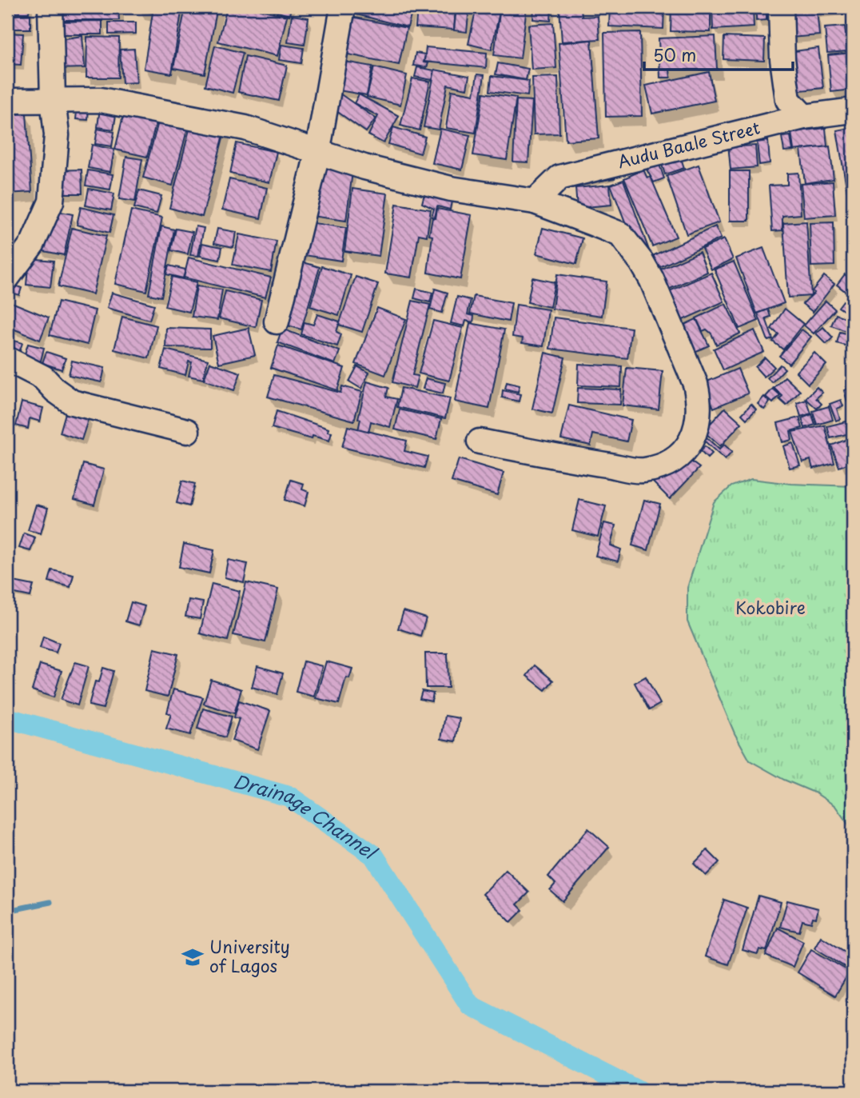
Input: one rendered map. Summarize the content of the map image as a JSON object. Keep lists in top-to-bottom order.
{
  "streets": {
    "street": ["Audu Baale Street"]
  },
  "water": ["Drainage Channel"],
  "parks": ["Kokobire"],
  "places": {
    "school or university": ["University of Lagos"]
  },
  "scale_bar": "50 m"
}
